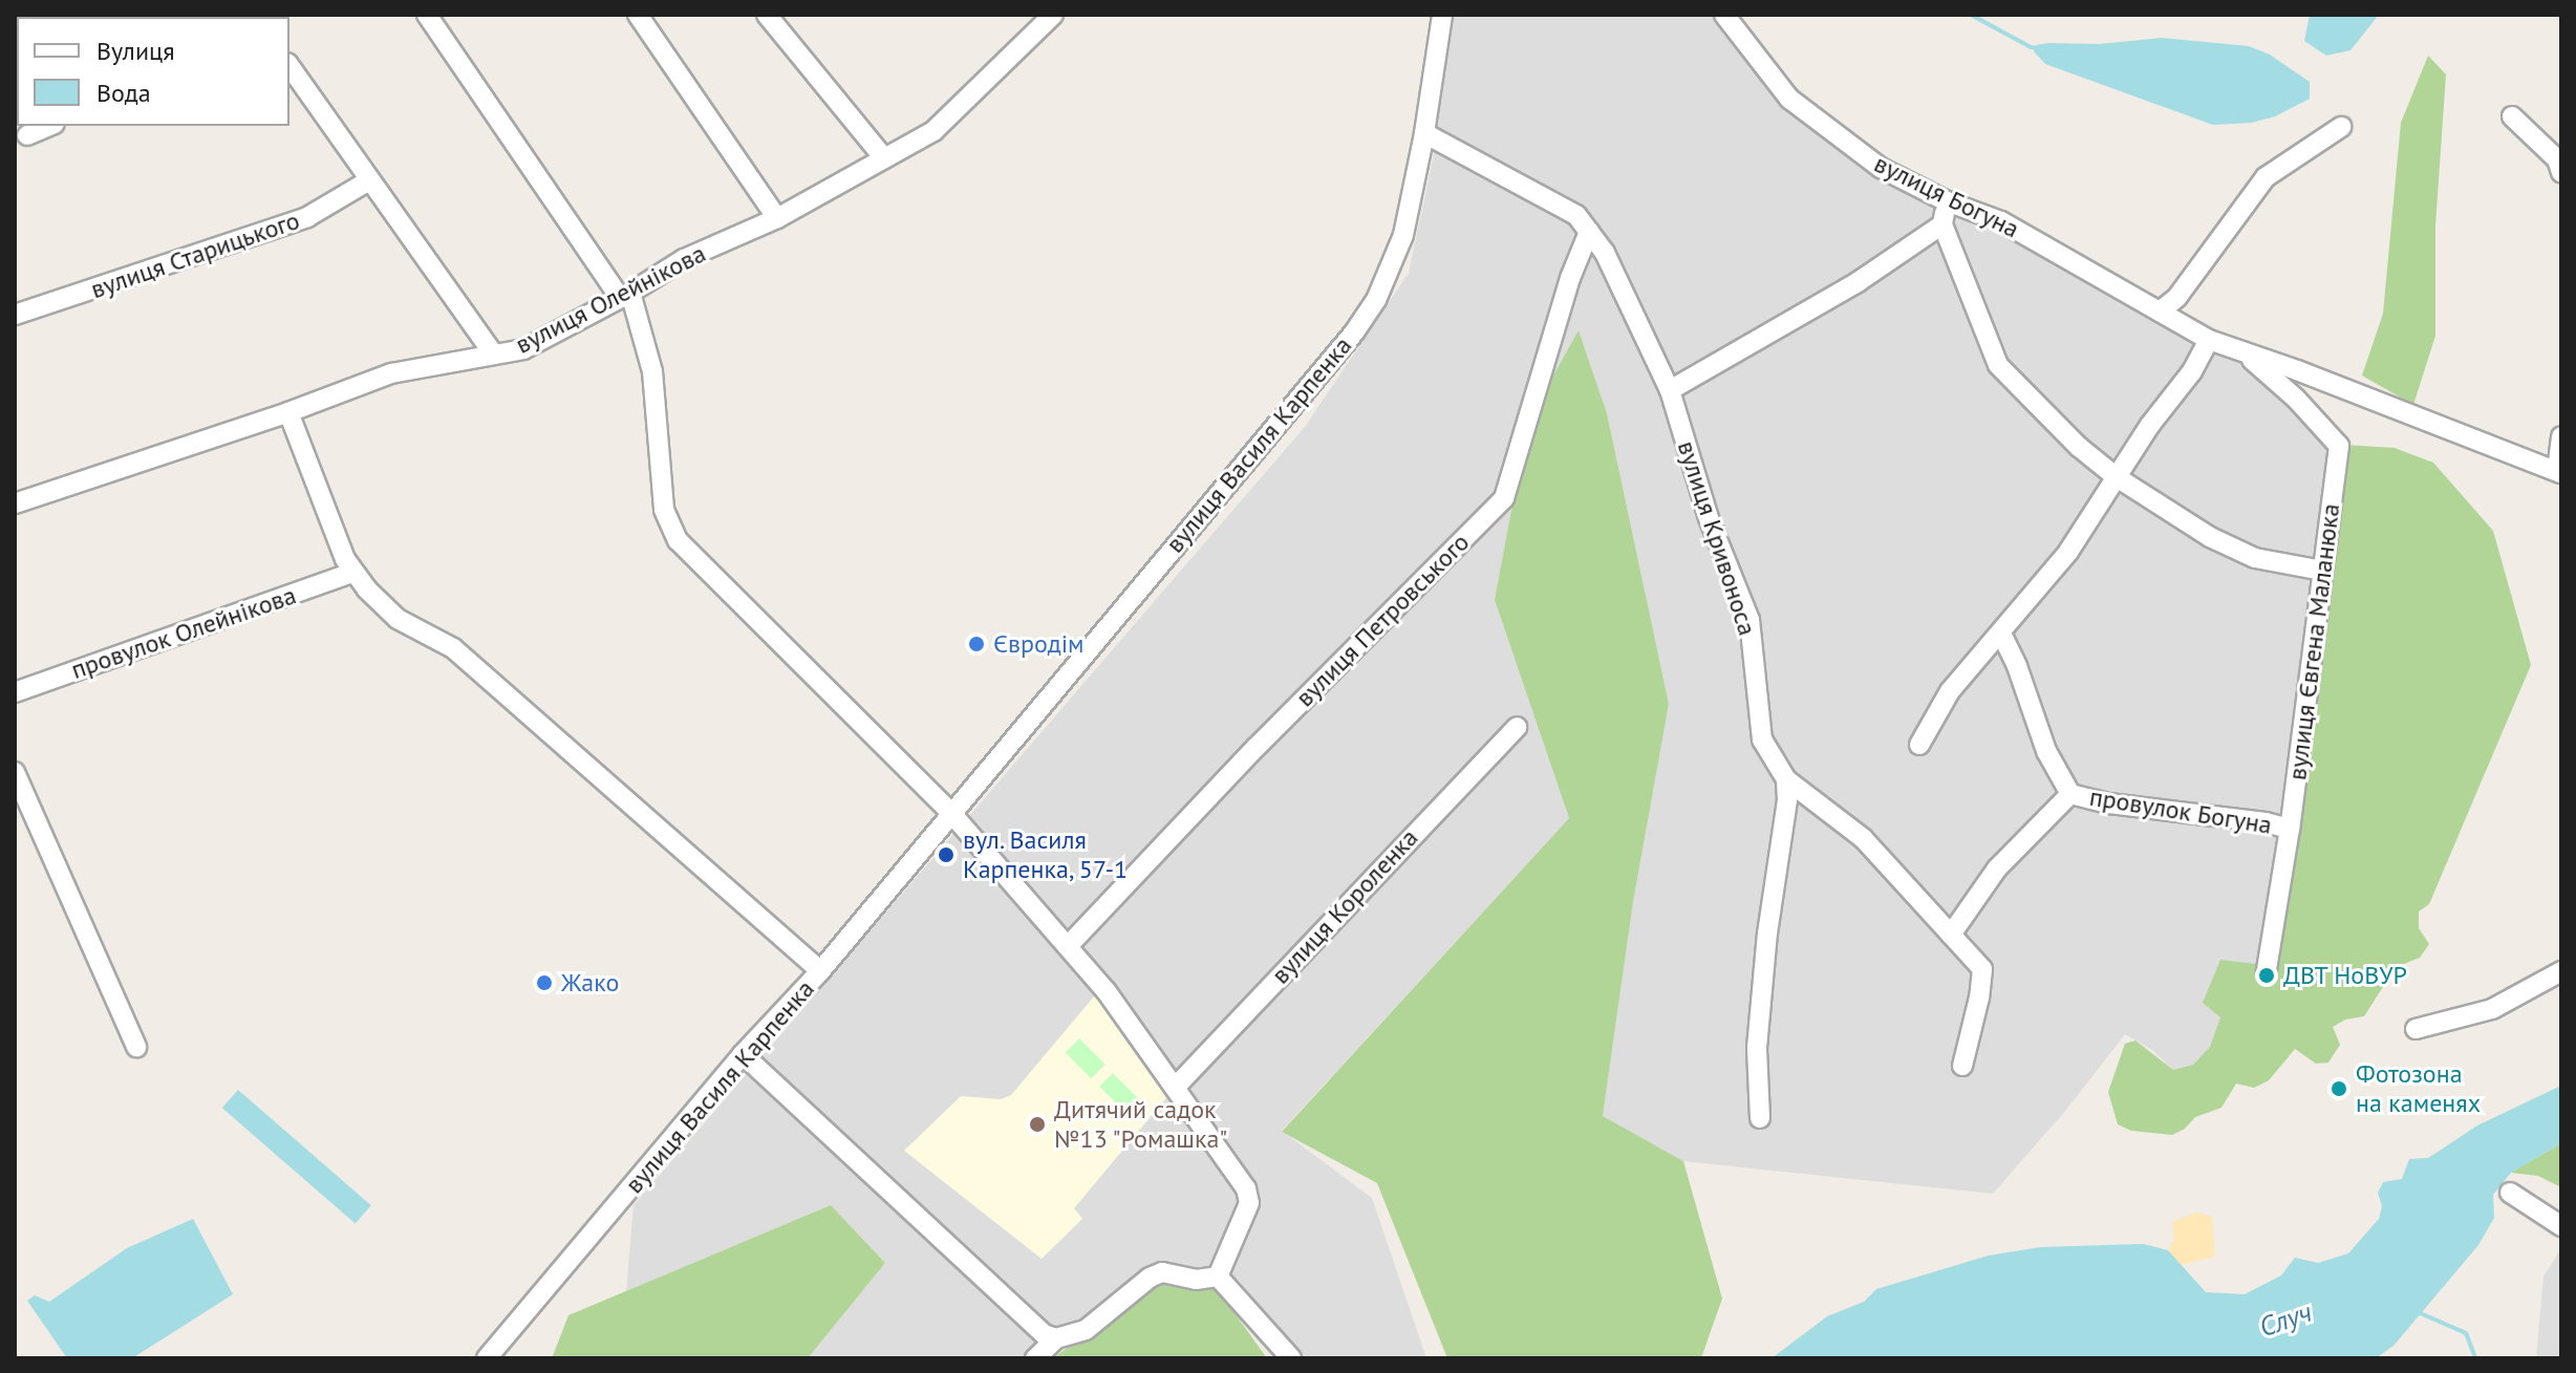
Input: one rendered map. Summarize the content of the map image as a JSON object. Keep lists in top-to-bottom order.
{
  "streets": {
    "street": [
      "вулиця Богуна",
      "вулиця Старицького",
      "вулиця Олейнікова",
      "вулиця Василя Карпенка",
      "вулиця Кривоноса",
      "вулиця Петровського",
      "провулок Олейнікова",
      "вулиця Євгена Маланюка",
      "провулок Богуна",
      "вулиця Короленка"
    ]
  },
  "crossings": [
    ["вулиця Богуна", "вулиця Євгена Маланюка"],
    ["вулиця Василя Карпенка", "вулиця Кривоноса"],
    ["вулиця Кривоноса", "вулиця Петровського"],
    ["вулиця Кривоноса", "провулок Богуна"],
    ["вулиця Євгена Маланюка", "провулок Богуна"]
  ],
  "water": ["Случ"],
  "places": [
    "Євродім",
    "вул. Василя Карпенка, 57-1",
    "ДВТ НоВУР",
    "Жако",
    "Фотозона на каменях",
    "Дитячий садок №13 \"Ромашка\""
  ],
  "legend": ["Вулиця", "Вода"]
}
